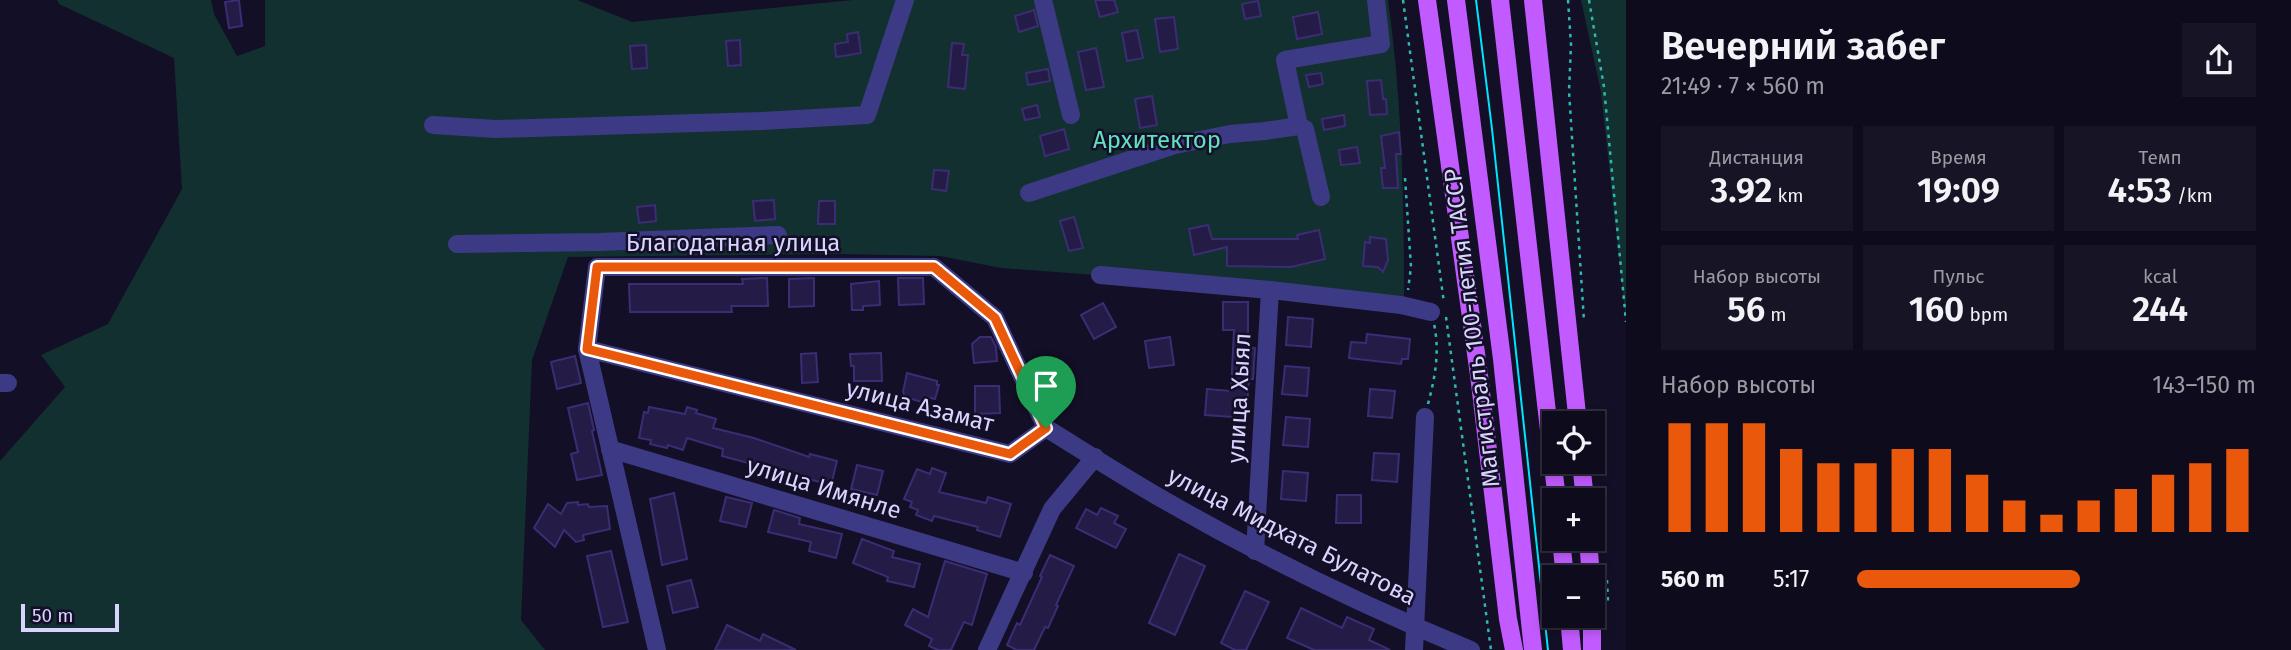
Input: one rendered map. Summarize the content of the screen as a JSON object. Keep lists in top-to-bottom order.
{
  "streets": {
    "main road": ["Магистраль 100-летия ТАССР"],
    "street": [
      "Благодатная улица",
      "улица Хыял",
      "улица Азамат",
      "улица Имянле",
      "улица Мидхата Булатова"
    ]
  },
  "crossings": [
    ["Благодатная улица", "улица Азамат"],
    ["Благодатная улица", "улица Имянле"],
    ["улица Хыял", "улица Мидхата Булатова"]
  ],
  "parks": ["Архитектор"],
  "scale_bar": "50 m",
  "page": {
    "heading": ["Вечерний забег", "21:49 · 7 × 560 m"],
    "stats": [
      ["Дистанция", "3.92 km"],
      ["Время", "19:09"],
      ["Темп", "4:53 /km"],
      ["Набор высоты", "56 m"],
      ["Пульс", "160 bpm"],
      ["kcal", "244"]
    ],
    "chart": ["Набор высоты", "143–150 m"],
    "map_buttons": ["+", "−"],
    "list": [
      {
        "name": "560 m",
        "note": "5:17"
      }
    ],
    "scale": "50 m"
  }
}
